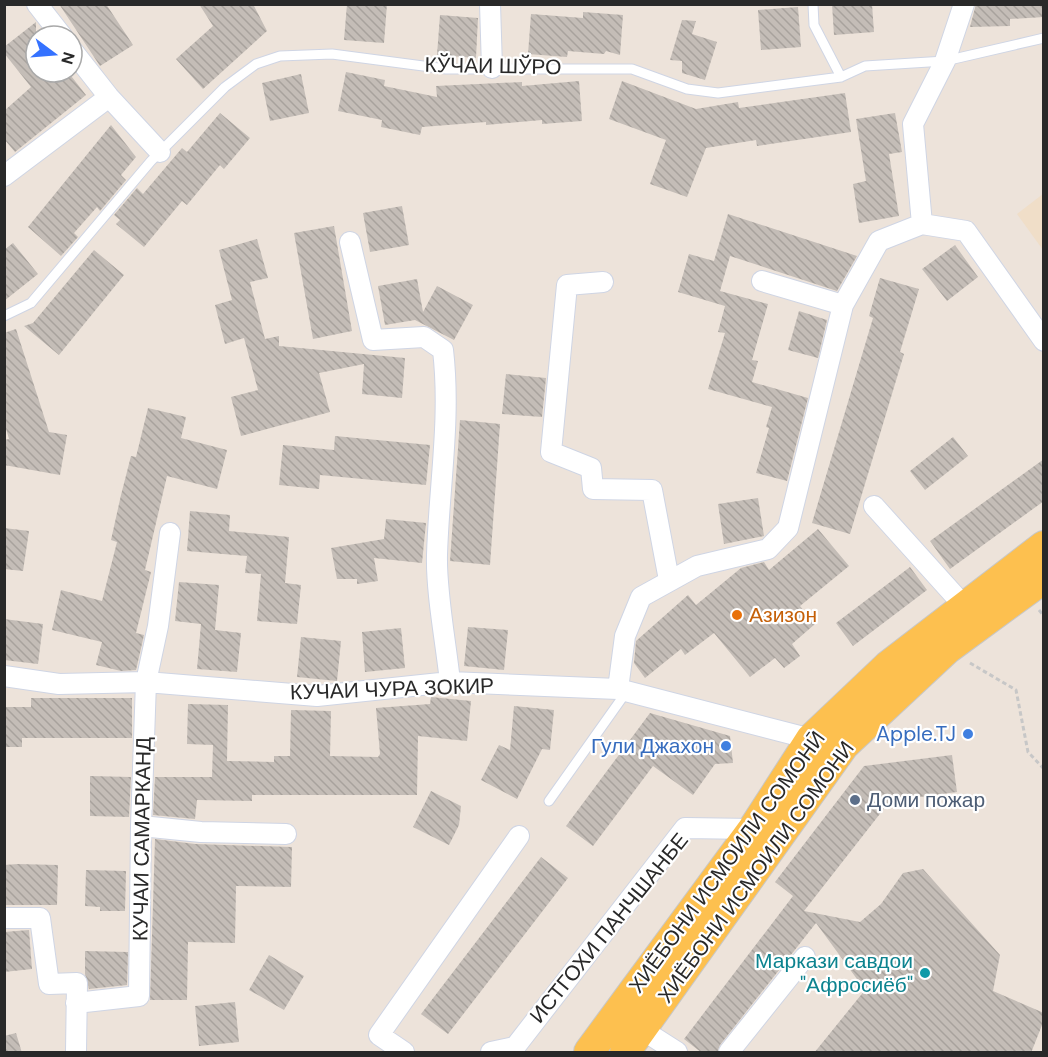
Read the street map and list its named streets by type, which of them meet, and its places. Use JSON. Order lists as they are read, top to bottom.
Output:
{
  "streets": {
    "main road": ["ХИЁБОНИ ИСМОИЛИ СОМОНӢ", "ХИЁБОНИ ИСМОИЛИ СОМОНИ"],
    "street": ["КУЧАИ ЧУРА ЗОКИР", "КУЧАИ САМАРКАНД", "ИСТГОХИ ПАНЧШАНБЕ"],
    "lane": ["КЎЧАИ ШЎРО"]
  },
  "crossings": [
    ["КУЧАИ ЧУРА ЗОКИР", "КУЧАИ САМАРКАНД"],
    ["КУЧАИ ЧУРА ЗОКИР", "ХИЁБОНИ ИСМОИЛИ СОМОНӢ"],
    ["ХИЁБОНИ ИСМОИЛИ СОМОНӢ", "ИСТГОХИ ПАНЧШАНБЕ"]
  ],
  "places": [
    "Азизон",
    "Apple.TJ",
    "Гули Джахон",
    "Доми пожар",
    "Маркази савдои \"Афросиёб\""
  ],
  "north": "right"
}
